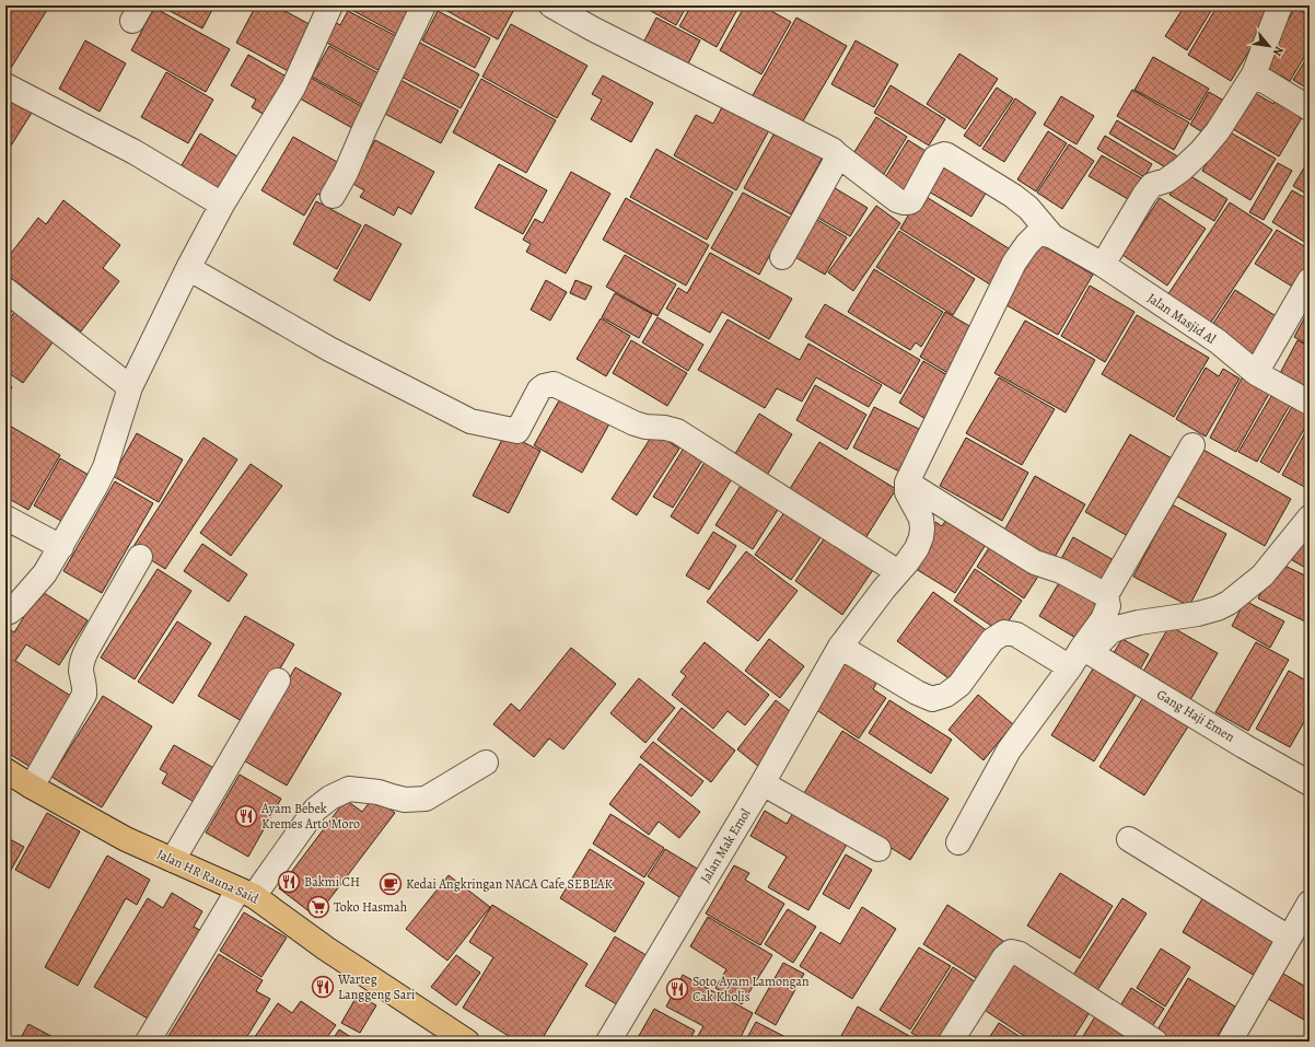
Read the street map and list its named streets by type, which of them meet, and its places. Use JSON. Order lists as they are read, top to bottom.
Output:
{
  "streets": {
    "main road": ["Jalan HR Rauna Said"],
    "street": ["Jalan Masjid Al", "Gang Haji Emen", "Jalan Mak Emol"]
  },
  "places": {
    "restaurant": [
      "Ayam Bebek Kremes Arto Moro",
      "Bakmi CH",
      "Warteg Langgeng Sari",
      "Soto Ayam Lamongan Cak Kholis"
    ],
    "cafe": ["Kedai Angkringan NACA Cafe SEBLAK"],
    "supermarket": ["Toko Hasmah"]
  },
  "north": "bottom right"
}
